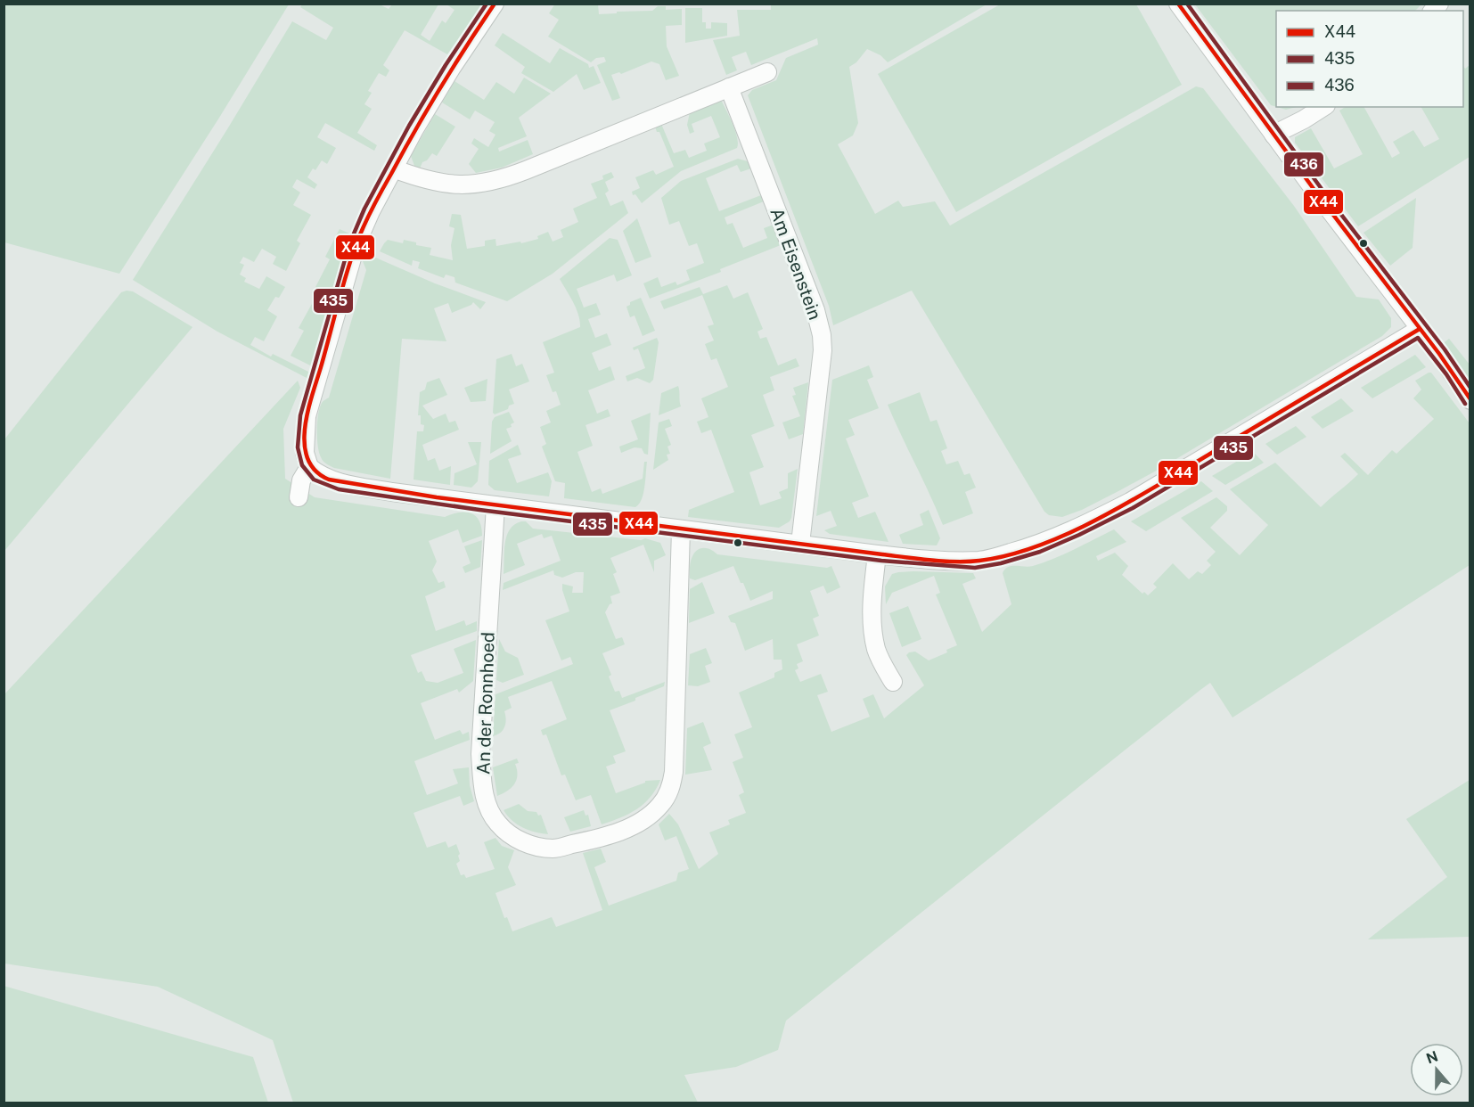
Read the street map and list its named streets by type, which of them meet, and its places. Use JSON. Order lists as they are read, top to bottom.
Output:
{
  "streets": {
    "street": ["Am Eisenstein", "An der Ronnhoed"]
  },
  "lines": ["transit line X44", "transit line 435", "transit line 436"],
  "legend": ["X44", "435", "436"],
  "north": "top"
}
